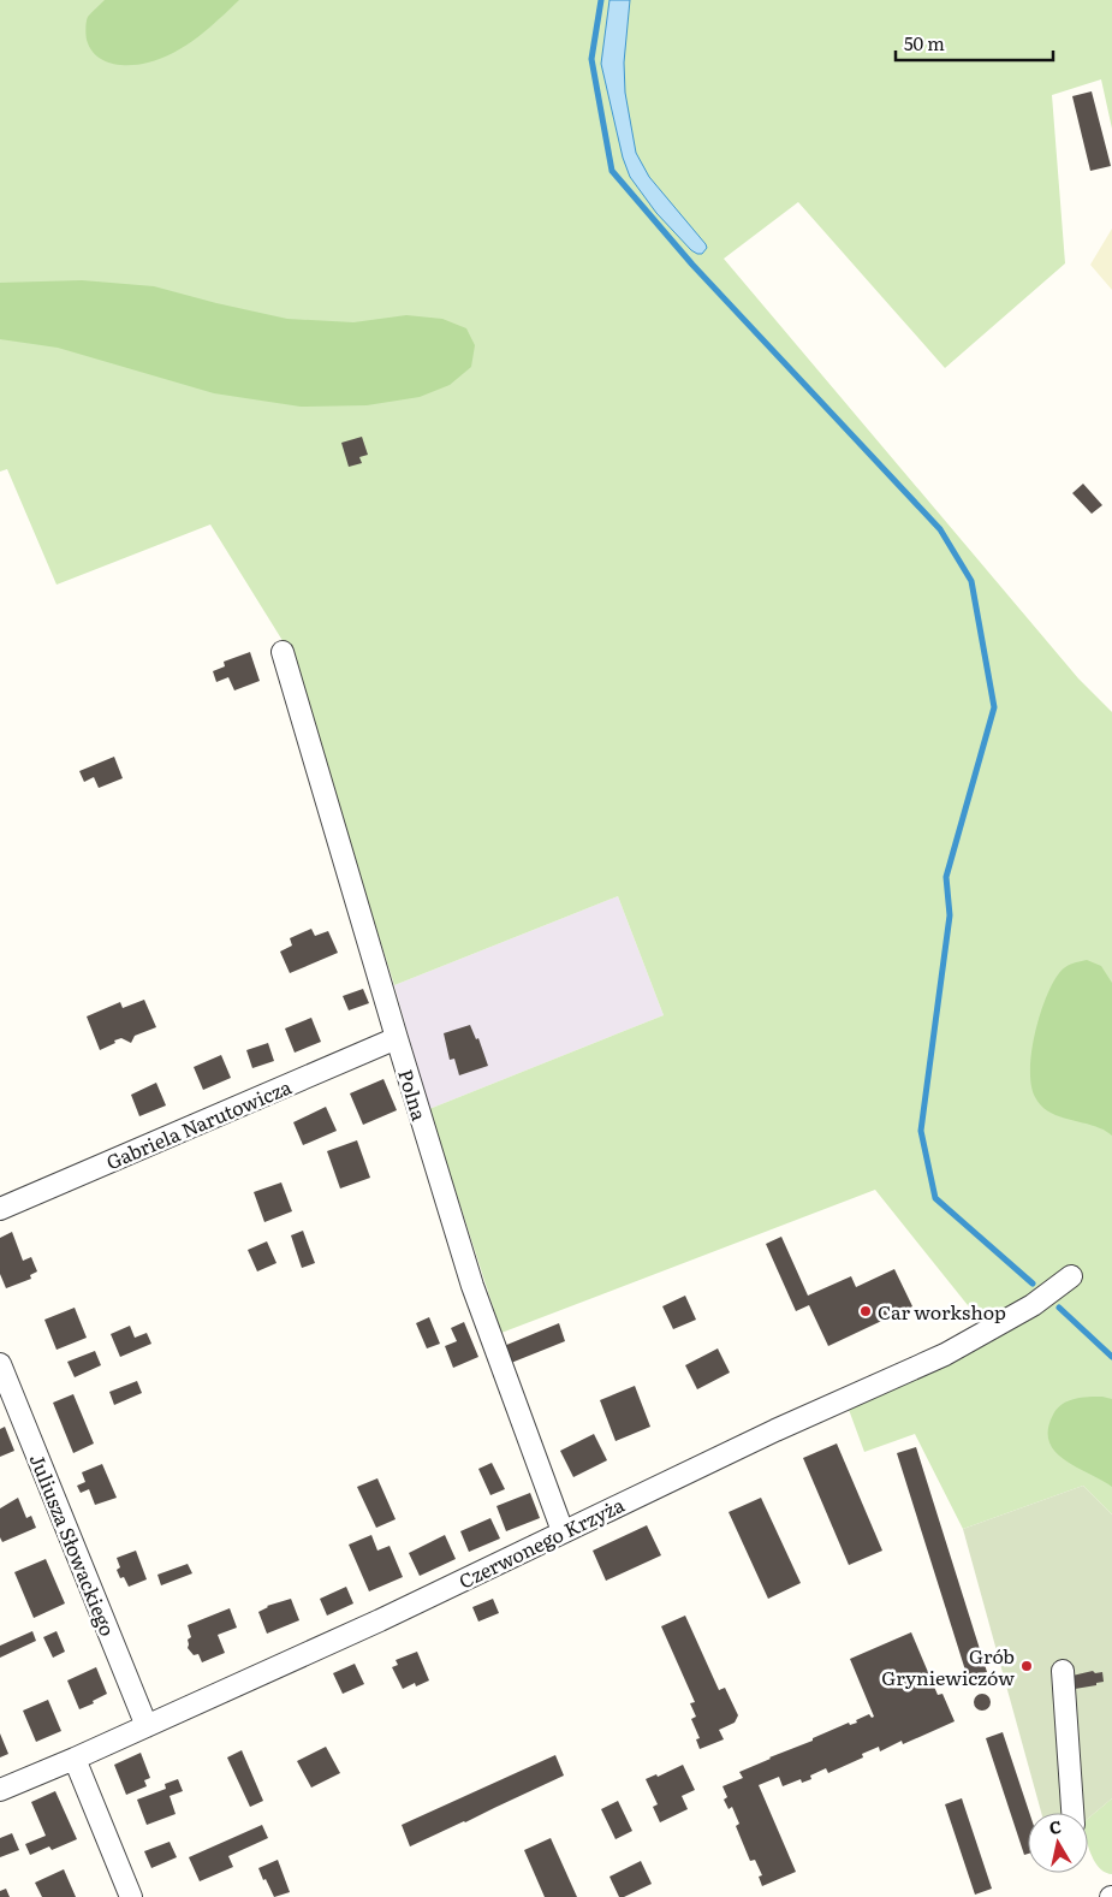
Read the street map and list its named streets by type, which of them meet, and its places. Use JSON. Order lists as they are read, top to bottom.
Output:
{
  "streets": {
    "street": [
      "Polna",
      "Gabriela Narutowicza",
      "Czerwonego Krzyża",
      "Juliusza Słowackiego"
    ]
  },
  "crossings": [
    ["Polna", "Gabriela Narutowicza"],
    ["Polna", "Czerwonego Krzyża"],
    ["Czerwonego Krzyża", "Juliusza Słowackiego"]
  ],
  "places": ["Car workshop", "Grób Gryniewiczów"],
  "scale_bar": "50 m",
  "north": "top"
}
